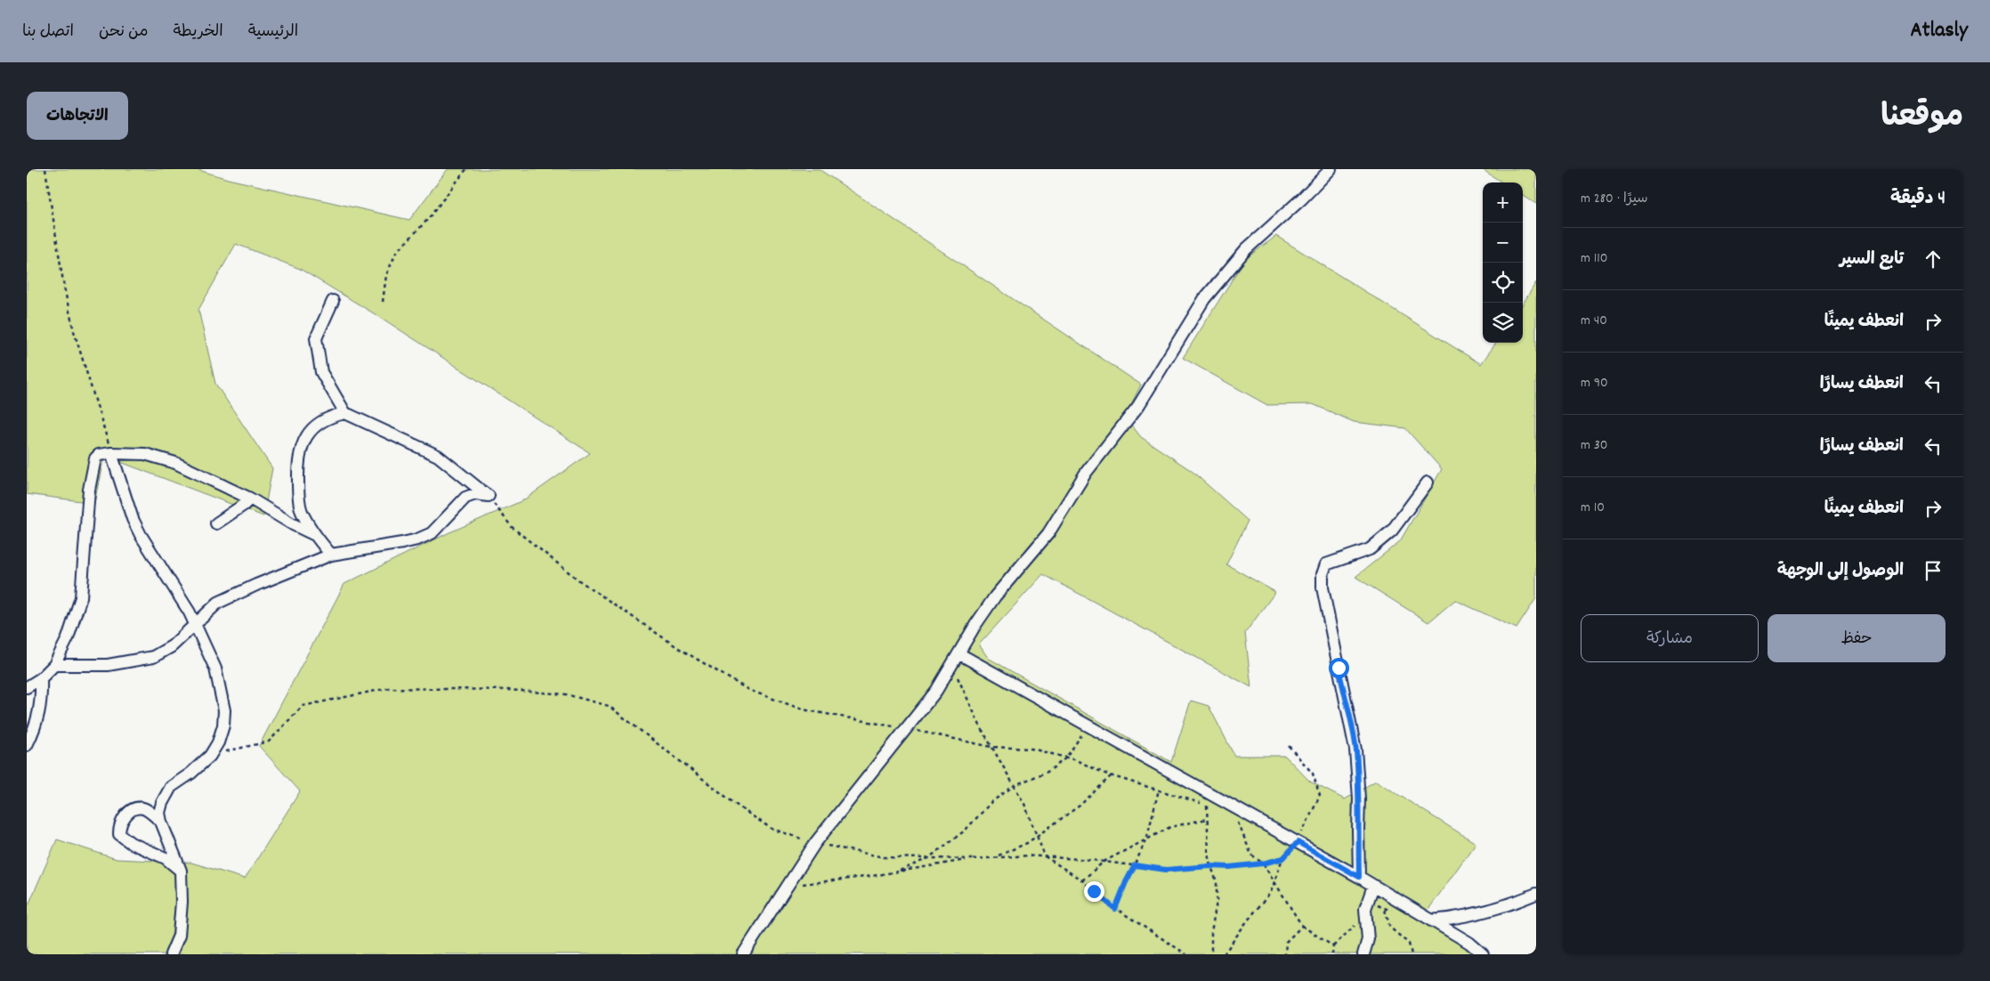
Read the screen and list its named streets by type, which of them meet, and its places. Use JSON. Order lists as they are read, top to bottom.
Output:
{
  "page": {
    "header": "Atlasly",
    "nav": [
      "الرئيسية",
      "الخريطة",
      "من نحن",
      "اتصل بنا"
    ],
    "title": "موقعنا",
    "buttons": [
      "الاتجاهات",
      ["حفظ", "مشاركة"]
    ],
    "heading": ["4 دقيقة", "سيرًا · 280 m"],
    "map_buttons": ["+", "−"],
    "list": [
      ["تابع السير", "110 m"],
      ["انعطف يمينًا", "40 m"],
      ["انعطف يسارًا", "90 m"],
      ["انعطف يسارًا", "30 m"],
      ["انعطف يمينًا", "10 m"],
      "الوصول إلى الوجهة"
    ]
  }
}
